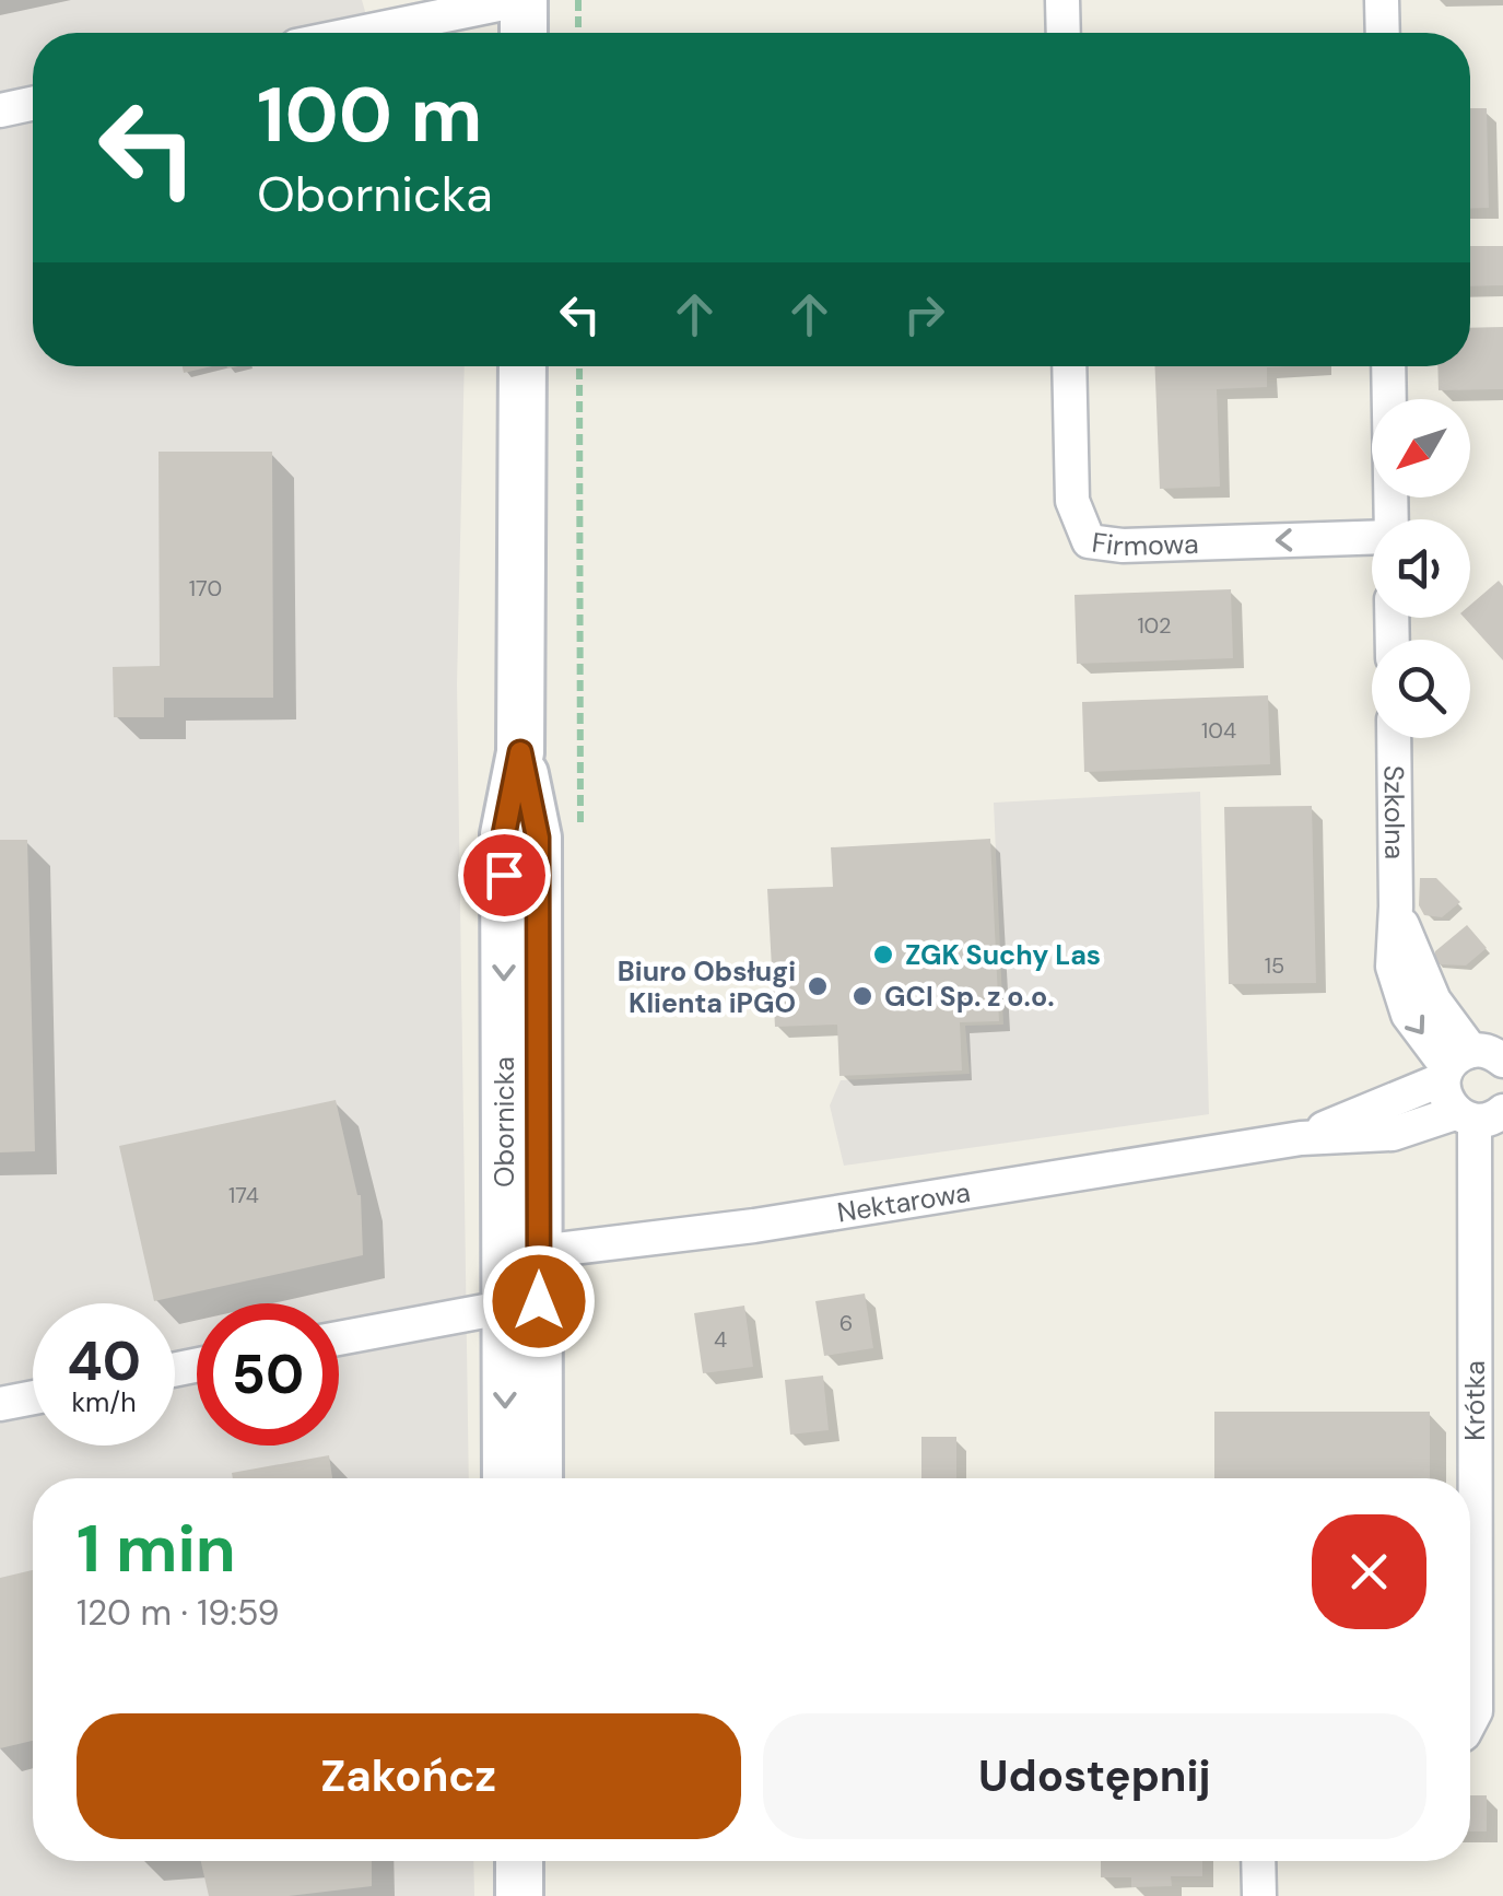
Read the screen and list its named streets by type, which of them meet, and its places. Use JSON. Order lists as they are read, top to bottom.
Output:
{
  "streets": {
    "main road": ["Obornicka"],
    "street": [
      "Firmowa",
      "Szkolna",
      "Nektarowa",
      "Krótka"
    ]
  },
  "crossings": [
    ["Szkolna", "Nektarowa"],
    ["Szkolna", "Krótka"],
    ["Obornicka", "Nektarowa"],
    ["Nektarowa", "Krótka"]
  ],
  "places": ["ZGK Suchy Las", "Biuro Obsługi Klienta iPGO", "GCI Sp. z o.o."],
  "house_numbers": [
    "170",
    "102",
    "104",
    "15",
    "174",
    "6",
    "4"
  ],
  "north": "bottom left",
  "page": {
    "turn": ["100 m", "Obornicka"],
    "speed": "40 km/h",
    "limit": "50",
    "heading": ["1 min", "120 m · 19:59"],
    "buttons": ["Zakończ", "Udostępnij"]
  }
}
